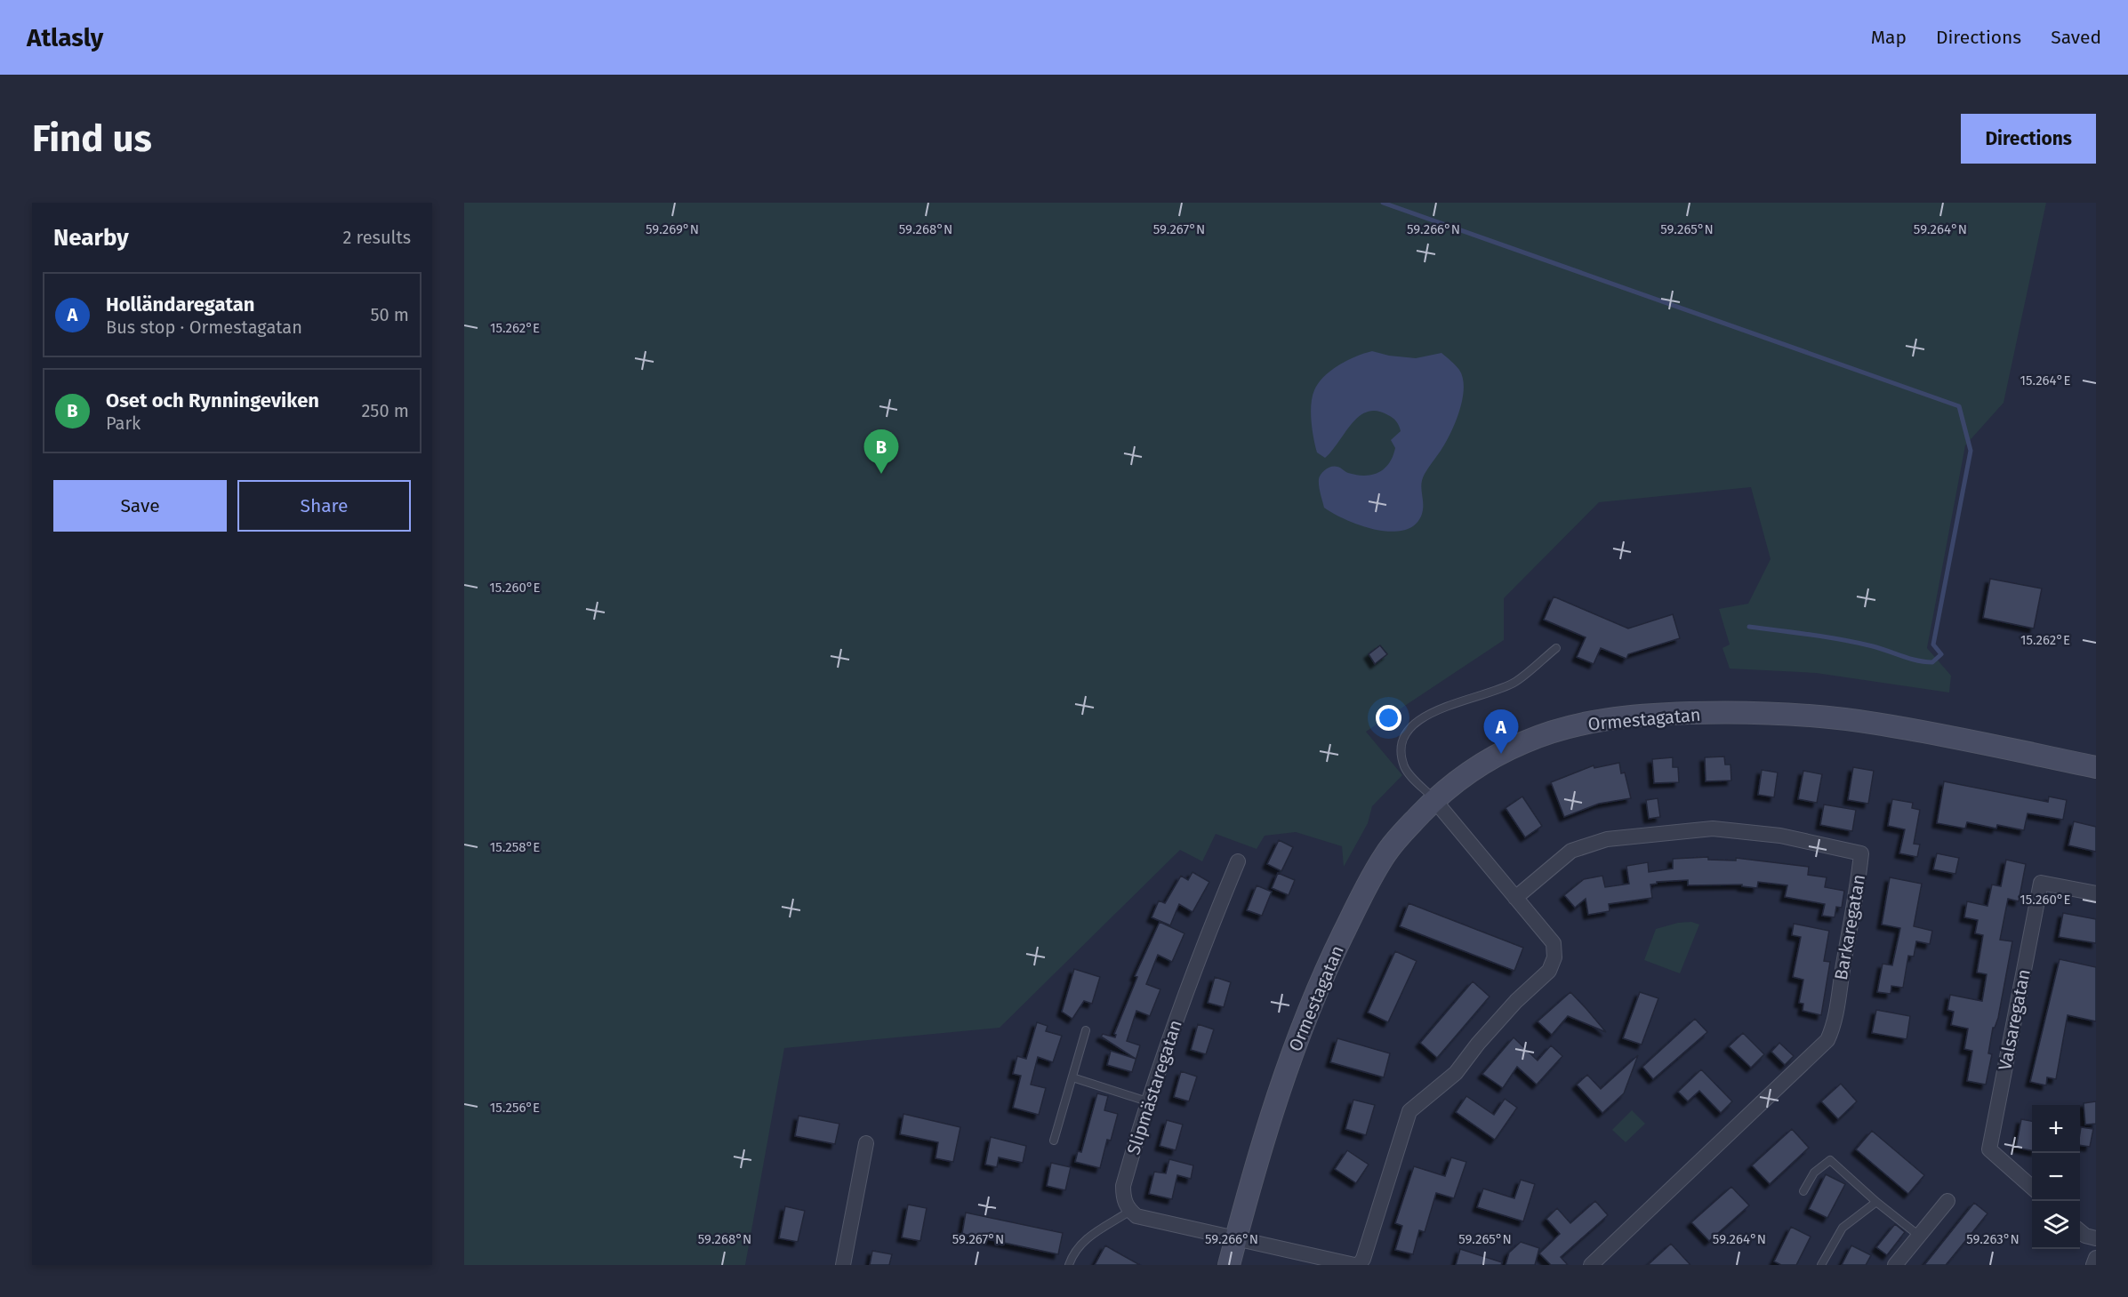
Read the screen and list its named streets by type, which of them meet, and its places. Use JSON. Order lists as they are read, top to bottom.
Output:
{
  "streets": {
    "street": [
      "Ormestagatan",
      "Barkaregatan",
      "Valsaregatan",
      "Slipmästaregatan"
    ]
  },
  "page": {
    "header": "Atlasly",
    "nav": ["Map", "Directions", "Saved"],
    "buttons": [
      "Directions",
      ["Save", "Share"]
    ],
    "title": "Find us",
    "heading": ["Nearby", "2 results"],
    "list": [
      {
        "mark": "A",
        "name": "Holländaregatan",
        "note": "Bus stop · Ormestagatan",
        "value": "50 m"
      },
      {
        "mark": "B",
        "name": "Oset och Rynningeviken",
        "note": "Park",
        "value": "250 m"
      }
    ],
    "pins": ["B", "A"],
    "map_buttons": ["+", "−"]
  },
  "coordinates": [
    "59.269°N",
    "59.268°N",
    "59.267°N",
    "59.266°N",
    "59.265°N",
    "59.264°N",
    "15.262°E",
    "15.264°E",
    "15.260°E",
    "15.258°E",
    "15.256°E",
    "59.263°N"
  ]
}
